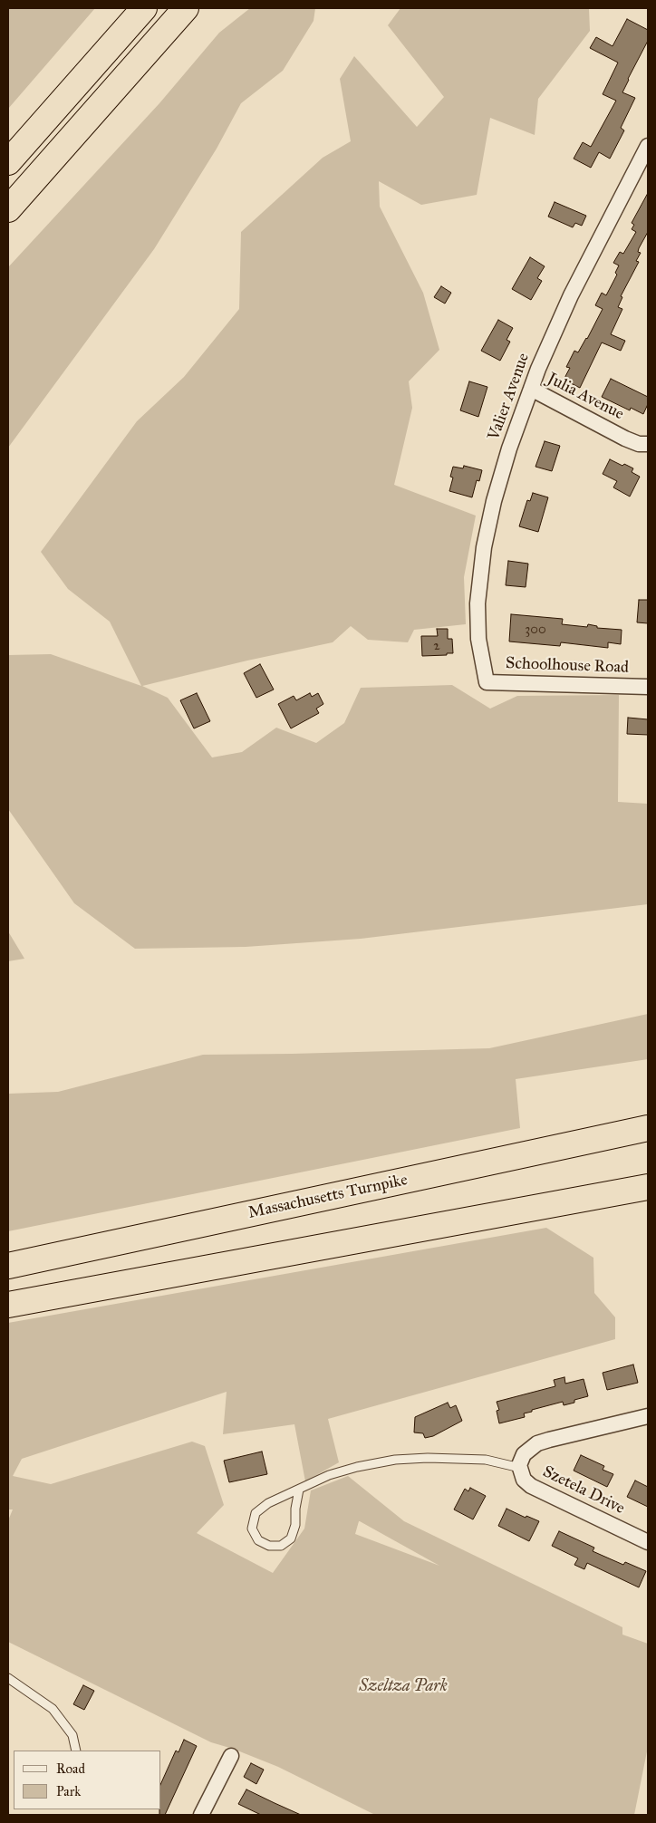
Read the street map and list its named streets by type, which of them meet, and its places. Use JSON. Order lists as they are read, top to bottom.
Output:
{
  "streets": {
    "highway": ["Massachusetts Turnpike"],
    "street": [
      "Valier Avenue",
      "Julia Avenue",
      "Schoolhouse Road",
      "Szetela Drive"
    ]
  },
  "crossings": [
    ["Valier Avenue", "Julia Avenue"],
    ["Valier Avenue", "Schoolhouse Road"]
  ],
  "parks": ["Szeltza Park"],
  "house_numbers": ["300", "2"],
  "legend": ["Road", "Park"]
}
